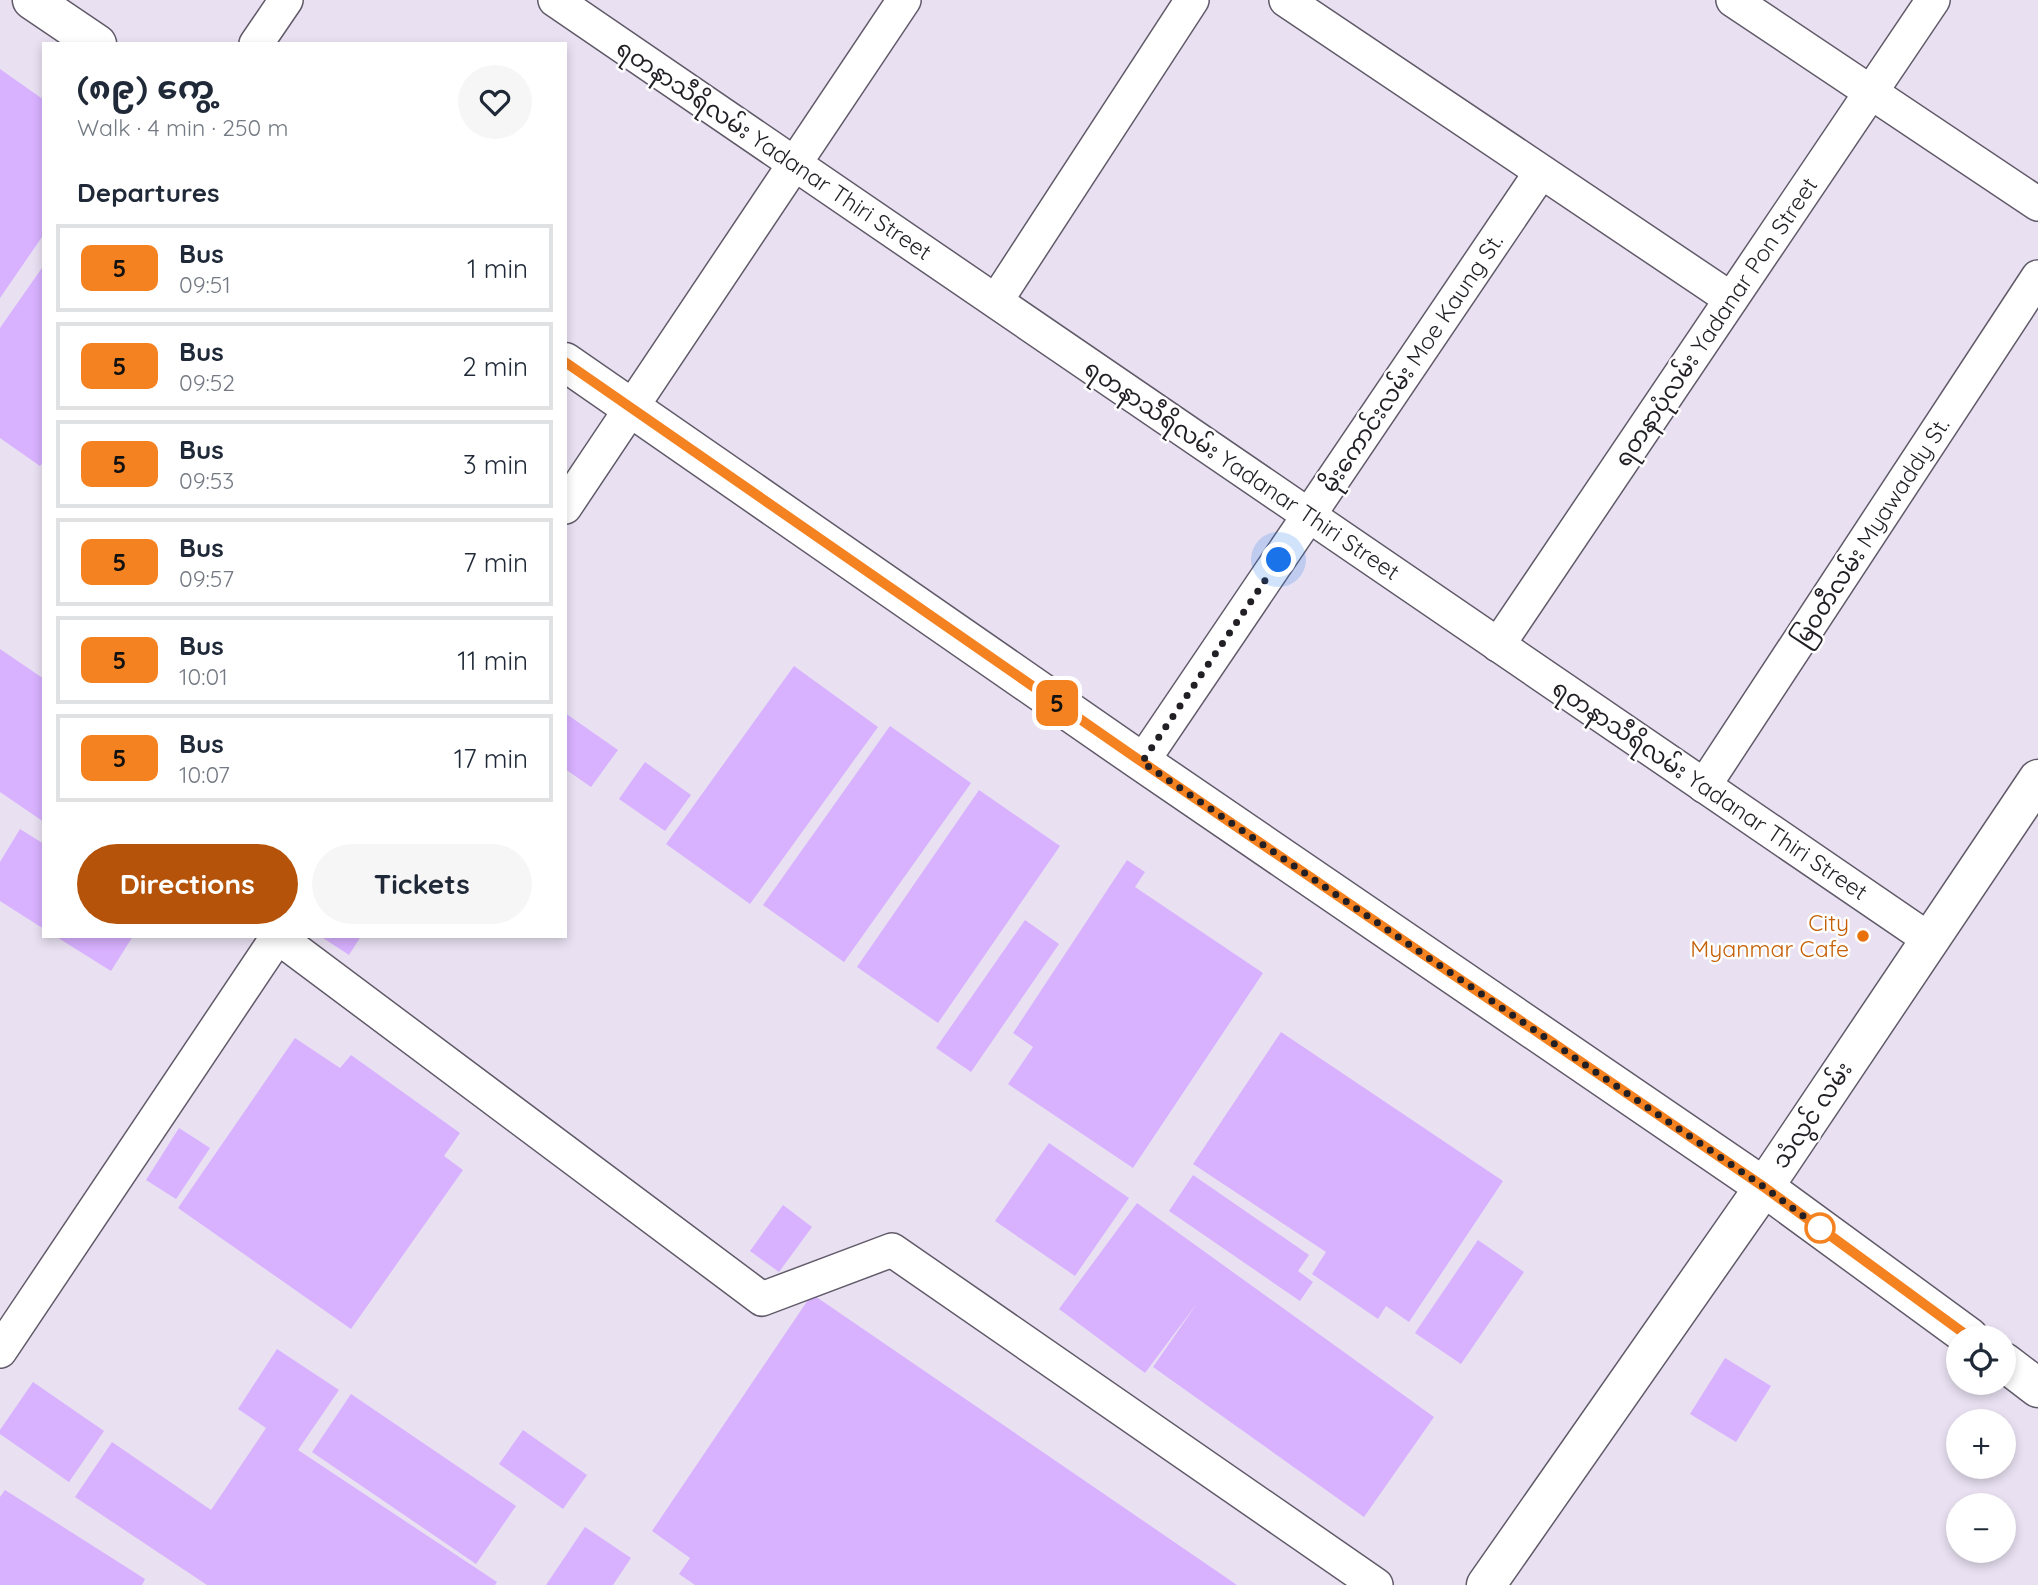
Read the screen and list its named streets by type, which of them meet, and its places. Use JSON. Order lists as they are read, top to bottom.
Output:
{
  "streets": {
    "street": [
      "ရတနာသီရိလမ်း Yadanar Thiri Street",
      "ရတနာပုံလမ်း Yadanar Pon Street",
      "မိုးကောင်းလမ်း Moe Kaung St.",
      "မြဝတီလမ်း Myawaddy St.",
      "သံလွင် လမ်း"
    ]
  },
  "crossings": [
    ["ရတနာသီရိလမ်း Yadanar Thiri Street", "ရတနာပုံလမ်း Yadanar Pon Street"],
    ["ရတနာသီရိလမ်း Yadanar Thiri Street", "မိုးကောင်းလမ်း Moe Kaung St."],
    ["ရတနာသီရိလမ်း Yadanar Thiri Street", "မြဝတီလမ်း Myawaddy St."],
    ["ရတနာသီရိလမ်း Yadanar Thiri Street", "သံလွင် လမ်း"]
  ],
  "places": ["City Myanmar Cafe"],
  "lines": ["bus line 5"],
  "page": {
    "on_map": "5",
    "heading": [
      ["(၈၉) ကွေ့", "Walk · 4 min · 250 m"],
      "Departures"
    ],
    "list": [
      {
        "mark": "5",
        "name": "Bus",
        "note": "09:51",
        "value": "1 min"
      },
      {
        "mark": "5",
        "name": "Bus",
        "note": "09:52",
        "value": "2 min"
      },
      {
        "mark": "5",
        "name": "Bus",
        "note": "09:53",
        "value": "3 min"
      },
      {
        "mark": "5",
        "name": "Bus",
        "note": "09:57",
        "value": "7 min"
      },
      {
        "mark": "5",
        "name": "Bus",
        "note": "10:01",
        "value": "11 min"
      },
      {
        "mark": "5",
        "name": "Bus",
        "note": "10:07",
        "value": "17 min"
      }
    ],
    "buttons": ["Directions", "Tickets"],
    "map_buttons": ["+", "−"]
  }
}
